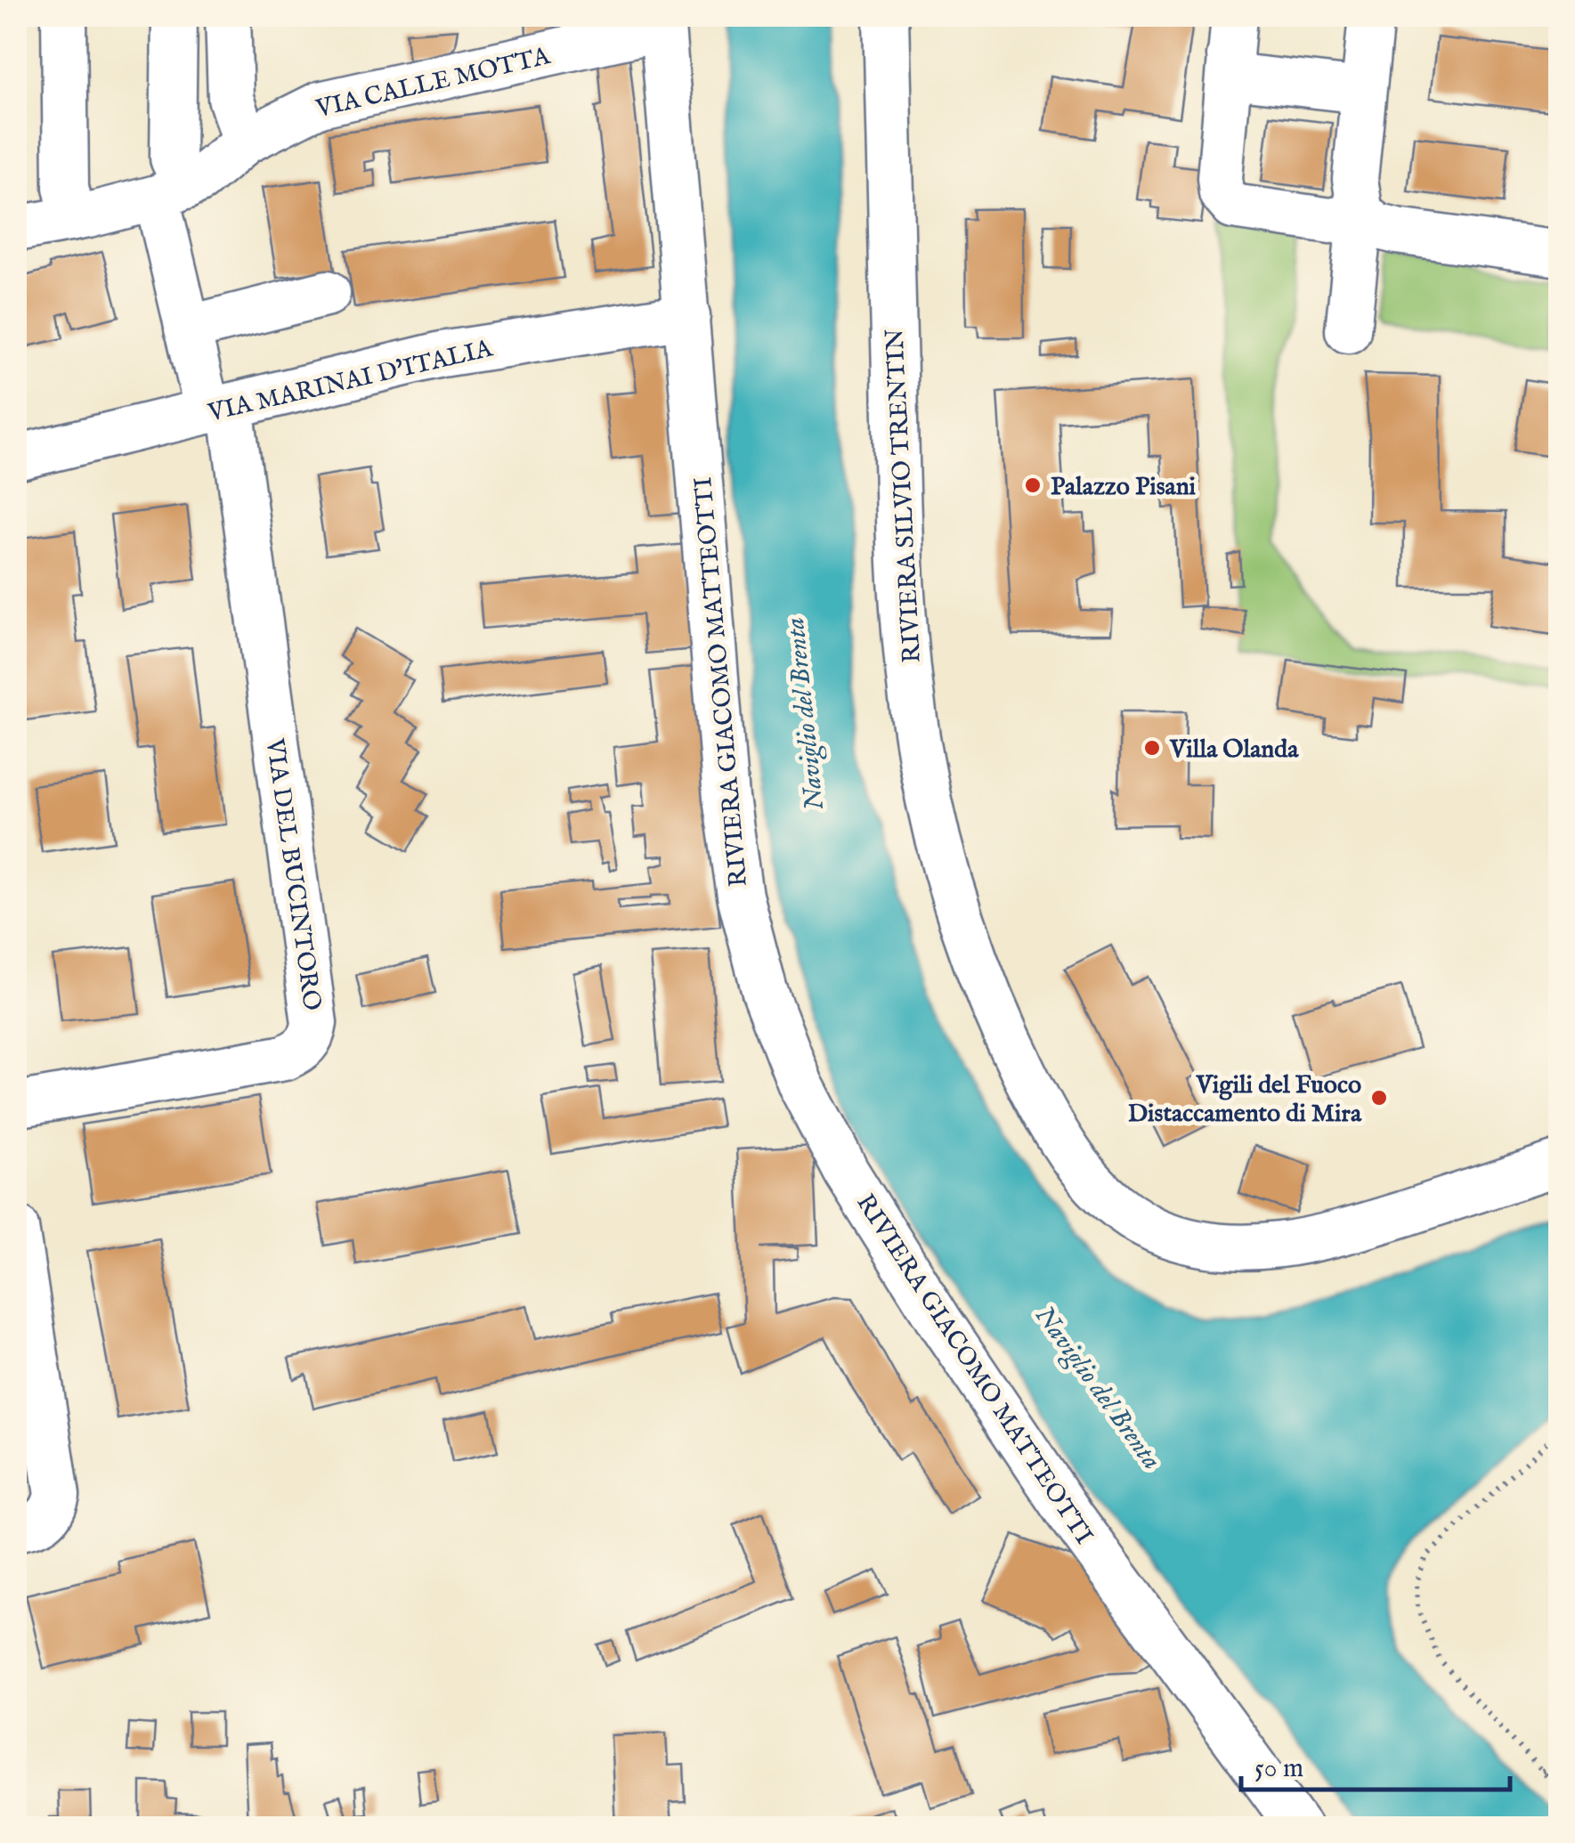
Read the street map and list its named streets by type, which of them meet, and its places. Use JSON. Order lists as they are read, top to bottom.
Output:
{
  "streets": {
    "street": [
      "VIA CALLE MOTTA",
      "VIA MARINAI D'ITALIA",
      "RIVIERA SILVIO TRENTIN",
      "RIVIERA GIACOMO MATTEOTTI",
      "VIA DEL BUCINTORO"
    ]
  },
  "crossings": [
    ["VIA CALLE MOTTA", "RIVIERA GIACOMO MATTEOTTI"],
    ["VIA MARINAI D'ITALIA", "RIVIERA GIACOMO MATTEOTTI"],
    ["VIA MARINAI D'ITALIA", "VIA DEL BUCINTORO"]
  ],
  "water": ["Naviglio del Brenta"],
  "places": ["Palazzo Pisani", "Villa Olanda", "Vigili del Fuoco Distaccamento di Mira"],
  "scale_bar": "50 m"
}
